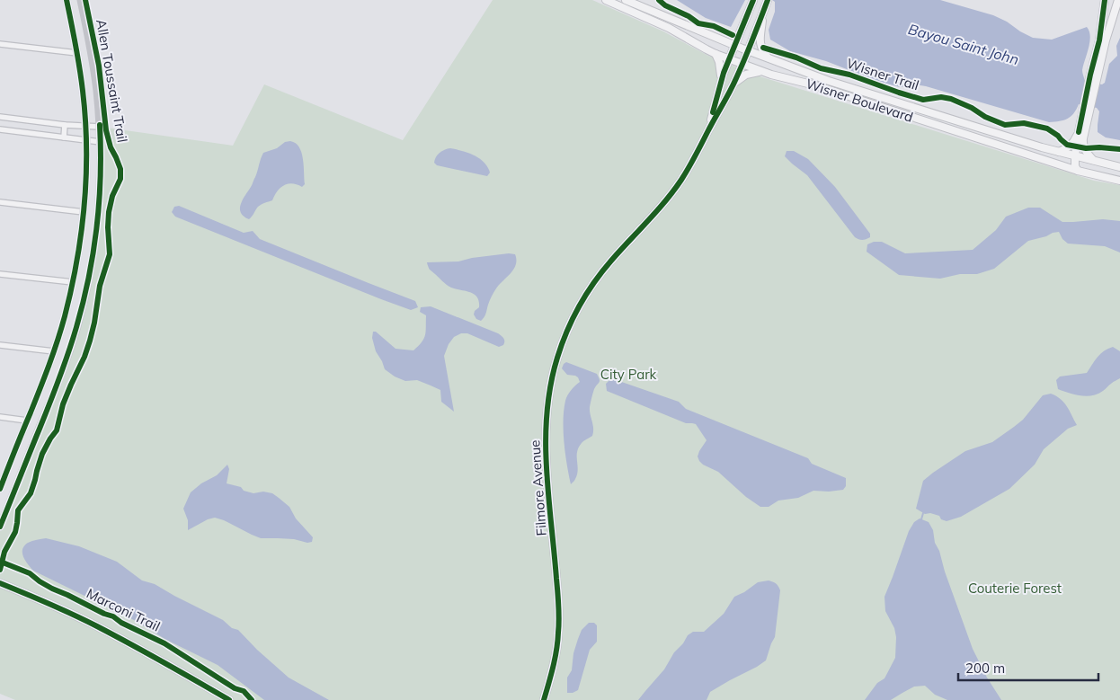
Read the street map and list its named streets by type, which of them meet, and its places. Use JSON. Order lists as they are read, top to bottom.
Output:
{
  "streets": {
    "street": ["Wisner Boulevard", "Filmore Avenue"],
    "cycle path": ["Wisner Trail", "Allen Toussaint Trail", "Marconi Trail"]
  },
  "crossings": [
    ["Wisner Boulevard", "Filmore Avenue"]
  ],
  "water": ["Bayou Saint John"],
  "parks": ["City Park", "Couterie Forest"],
  "scale_bar": "200 m"
}
